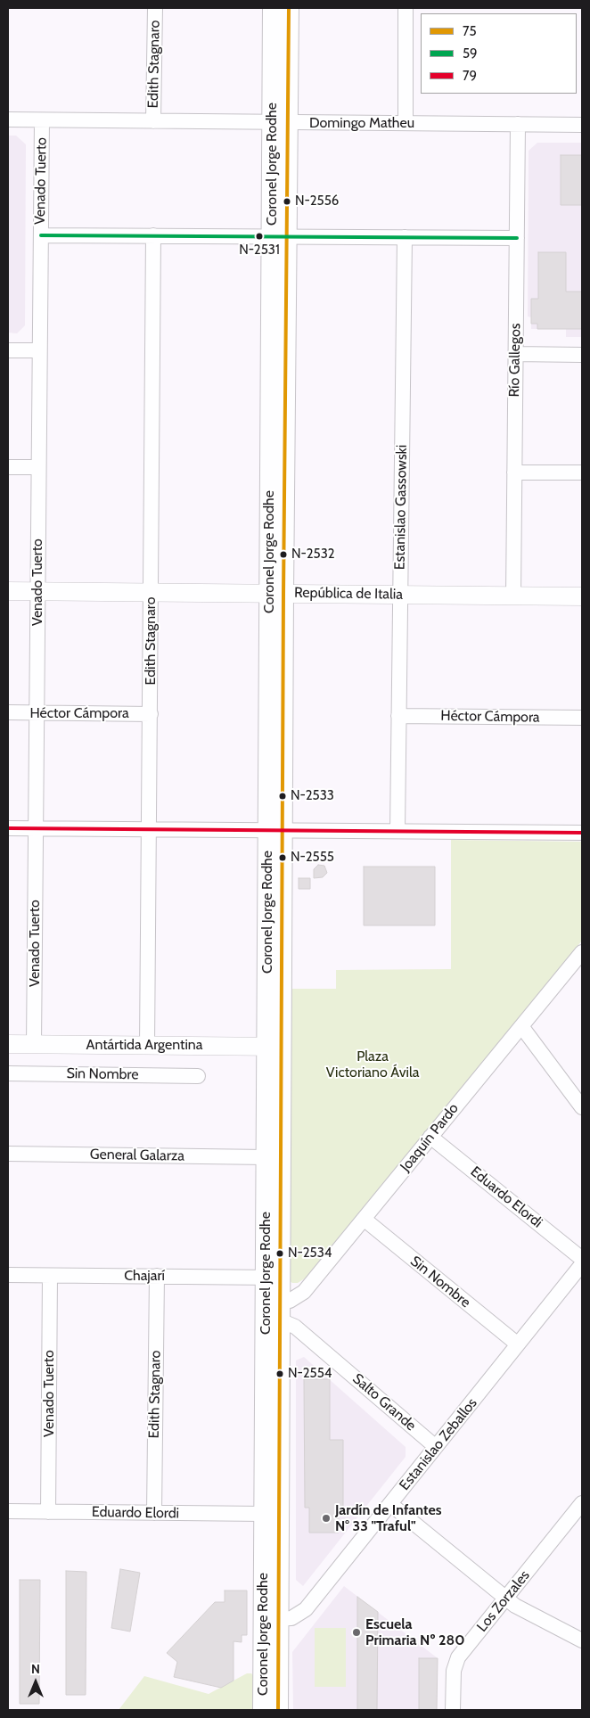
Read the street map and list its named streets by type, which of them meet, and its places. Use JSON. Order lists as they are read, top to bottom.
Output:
{
  "streets": {
    "main road": ["Coronel Jorge Rodhe"],
    "street": [
      "Edith Stagnaro",
      "Domingo Matheu",
      "Venado Tuerto",
      "Río Gallegos",
      "Estanislao Gassowski",
      "República de Italia",
      "Héctor Cámpora",
      "Antártida Argentina",
      "Sin Nombre",
      "Joaquín Pardo",
      "General Galarza",
      "Eduardo Elordi",
      "Chajarí",
      "Salto Grande",
      "Estanislao Zeballos",
      "Los Zorzales"
    ]
  },
  "crossings": [
    ["Edith Stagnaro", "Domingo Matheu"],
    ["Edith Stagnaro", "República de Italia"],
    ["Edith Stagnaro", "Héctor Cámpora"],
    ["Edith Stagnaro", "Antártida Argentina"],
    ["Edith Stagnaro", "Eduardo Elordi"],
    ["Edith Stagnaro", "Chajarí"],
    ["Domingo Matheu", "Coronel Jorge Rodhe"],
    ["Domingo Matheu", "Venado Tuerto"],
    ["Domingo Matheu", "Río Gallegos"],
    ["Coronel Jorge Rodhe", "República de Italia"],
    ["Coronel Jorge Rodhe", "Antártida Argentina"],
    ["Coronel Jorge Rodhe", "Joaquín Pardo"],
    ["Coronel Jorge Rodhe", "General Galarza"],
    ["Coronel Jorge Rodhe", "Eduardo Elordi"],
    ["Coronel Jorge Rodhe", "Chajarí"],
    ["Coronel Jorge Rodhe", "Salto Grande"],
    ["Coronel Jorge Rodhe", "Estanislao Zeballos"],
    ["Venado Tuerto", "República de Italia"],
    ["Venado Tuerto", "Héctor Cámpora"],
    ["Venado Tuerto", "Antártida Argentina"],
    ["Venado Tuerto", "Eduardo Elordi"],
    ["Venado Tuerto", "Chajarí"],
    ["Río Gallegos", "República de Italia"],
    ["Estanislao Gassowski", "República de Italia"],
    ["Estanislao Gassowski", "Héctor Cámpora"],
    ["Sin Nombre", "Joaquín Pardo"],
    ["Sin Nombre", "Estanislao Zeballos"],
    ["Joaquín Pardo", "Eduardo Elordi"],
    ["Salto Grande", "Estanislao Zeballos"]
  ],
  "parks": ["Plaza Victoriano Ávila"],
  "places": [
    "N-2556",
    "N-2531",
    "N-2532",
    "N-2533",
    "N-2555",
    "N-2534",
    "N-2554",
    "Jardín de Infantes N° 33 \"Traful\"",
    "Escuela Primaria Nº 280"
  ],
  "lines": ["transit line 75", "transit line 59", "transit line 79"],
  "legend": ["75", "59", "79"],
  "north": "top"
}
